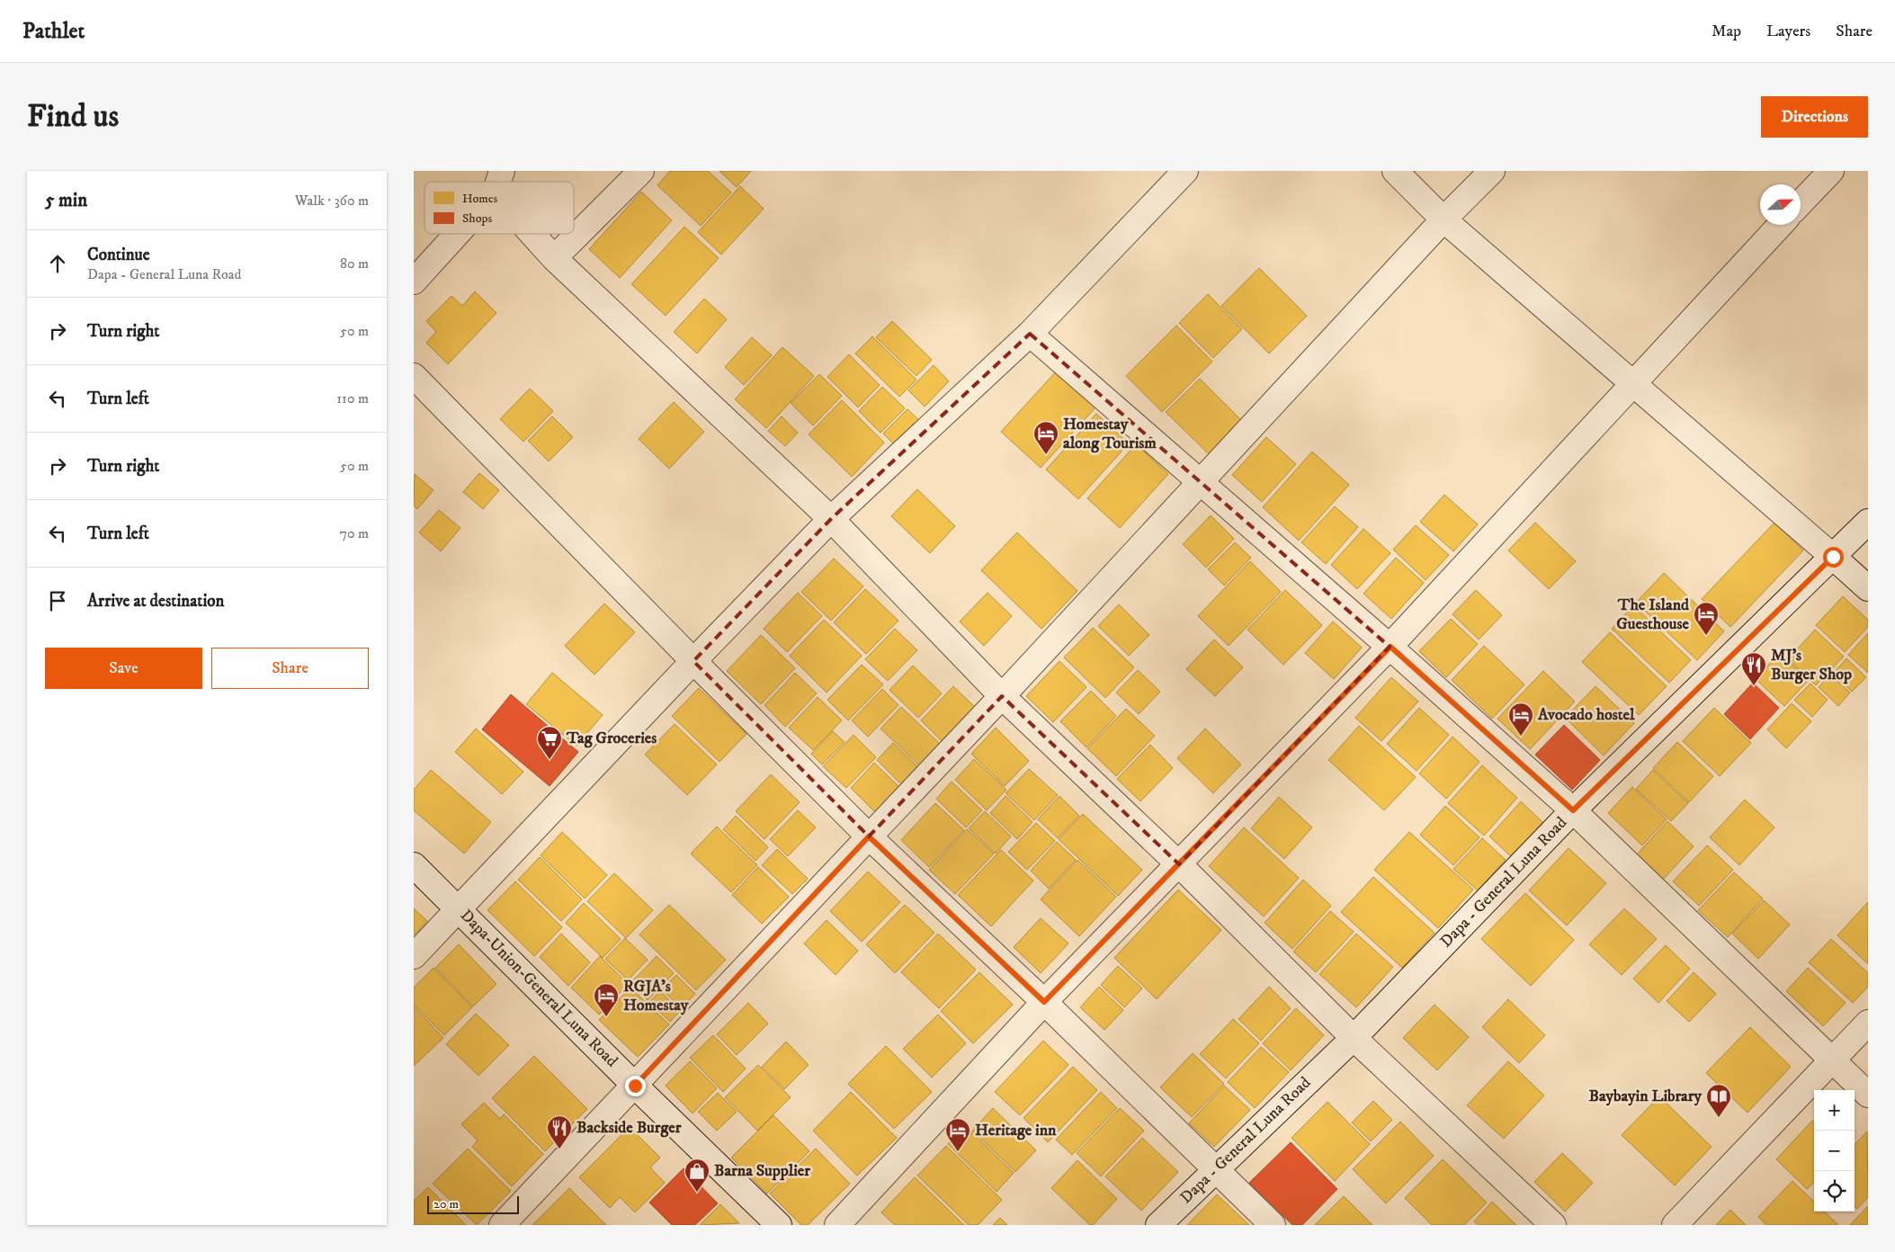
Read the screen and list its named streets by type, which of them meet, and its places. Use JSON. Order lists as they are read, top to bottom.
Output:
{
  "streets": {
    "street": ["Dapa - General Luna Road", "Dapa-Union-General Luna Road"]
  },
  "places": {
    "hotel": [
      "Homestay along Tourism",
      "The Island Guesthouse",
      "Avocado hostel",
      "RGJA's Homestay",
      "Heritage inn"
    ],
    "restaurant": ["MJ's Burger Shop", "Backside Burger"],
    "supermarket": ["Tag Groceries"],
    "library": ["Baybayin Library"],
    "shop": ["Barna Supplier"]
  },
  "legend": ["Homes", "Shops"],
  "scale_bar": "20 m",
  "north": "right",
  "page": {
    "header": "Pathlet",
    "nav": ["Map", "Layers", "Share"],
    "buttons": [
      "Directions",
      ["Save", "Share"]
    ],
    "title": "Find us",
    "heading": ["5 min", "Walk · 360 m"],
    "list": [
      ["Continue", "Dapa - General Luna Road", "80 m"],
      ["Turn right", "50 m"],
      ["Turn left", "110 m"],
      ["Turn right", "50 m"],
      ["Turn left", "70 m"],
      "Arrive at destination"
    ],
    "map_buttons": ["+", "−"],
    "scale": "20 m"
  }
}
